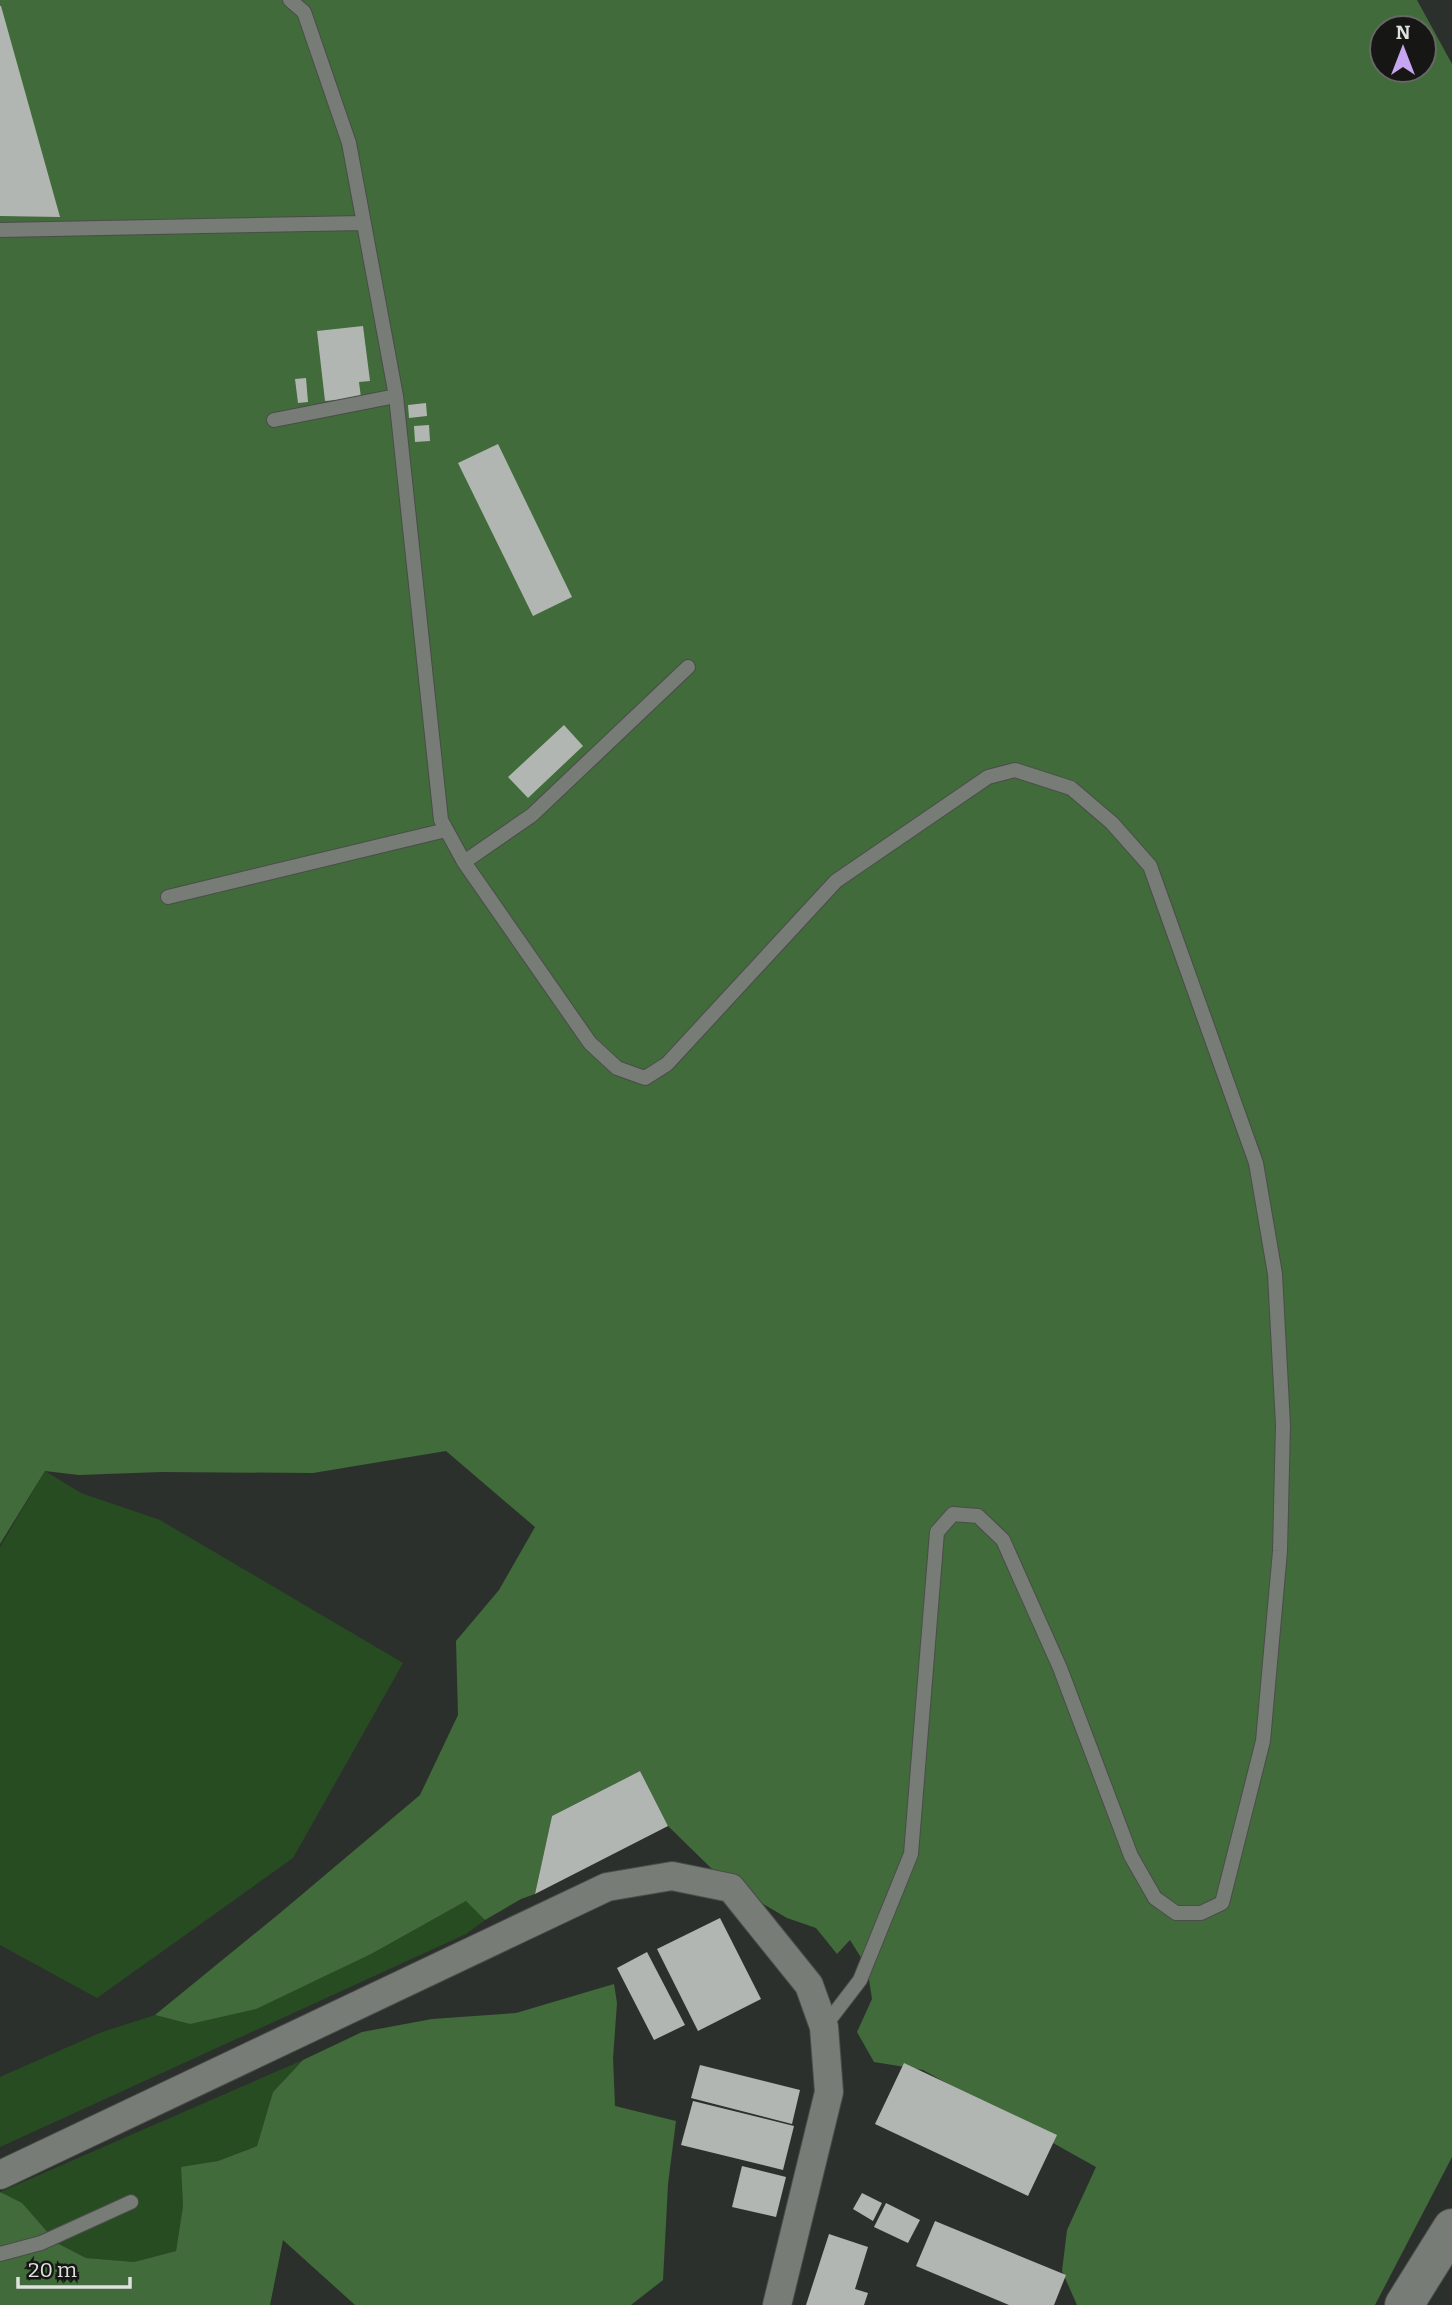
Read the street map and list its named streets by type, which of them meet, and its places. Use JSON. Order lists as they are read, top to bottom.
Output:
{
  "scale_bar": "20 m",
  "north": "top"
}
